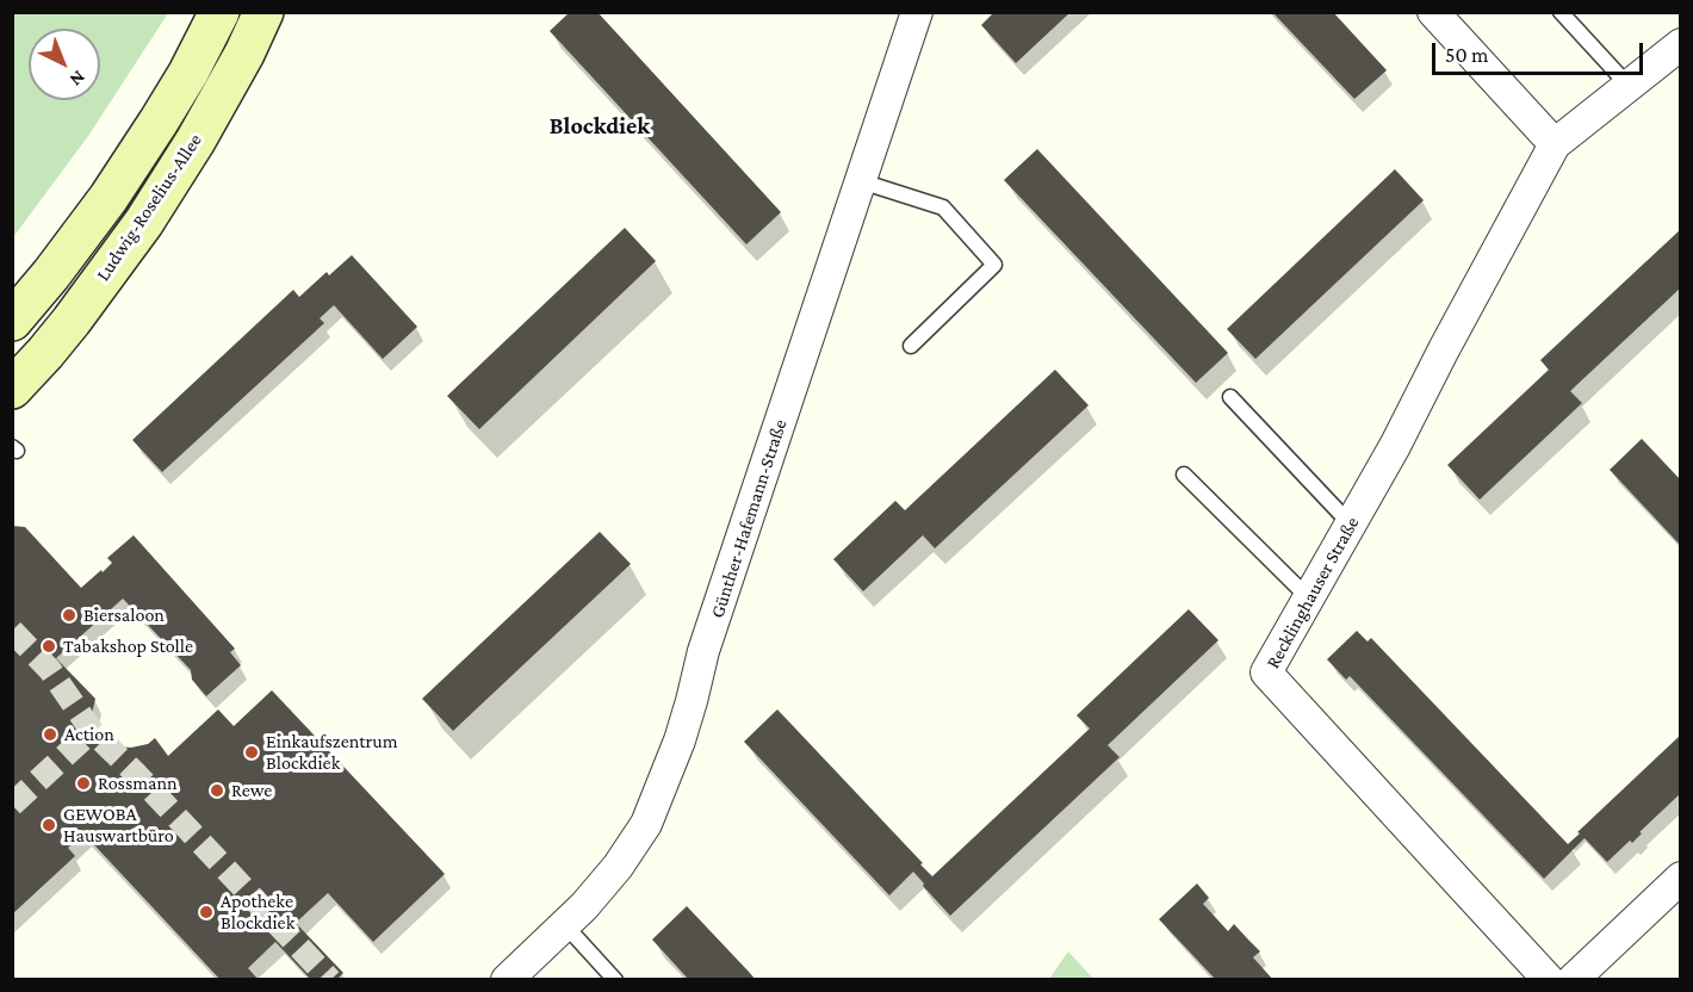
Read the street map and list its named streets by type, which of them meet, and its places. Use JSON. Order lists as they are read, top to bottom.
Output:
{
  "streets": {
    "main road": ["Ludwig-Roselius-Allee"],
    "street": ["Günther-Hafemann-Straße", "Recklinghauser Straße"]
  },
  "districts": ["Blockdiek"],
  "places": [
    "Biersaloon",
    "Tabakshop Stolle",
    "Action",
    "Einkaufszentrum Blockdiek",
    "Rossmann",
    "Rewe",
    "GEWOBA Hauswartbüro",
    "Apotheke Blockdiek"
  ],
  "scale_bar": "50 m",
  "north": "bottom right"
}
